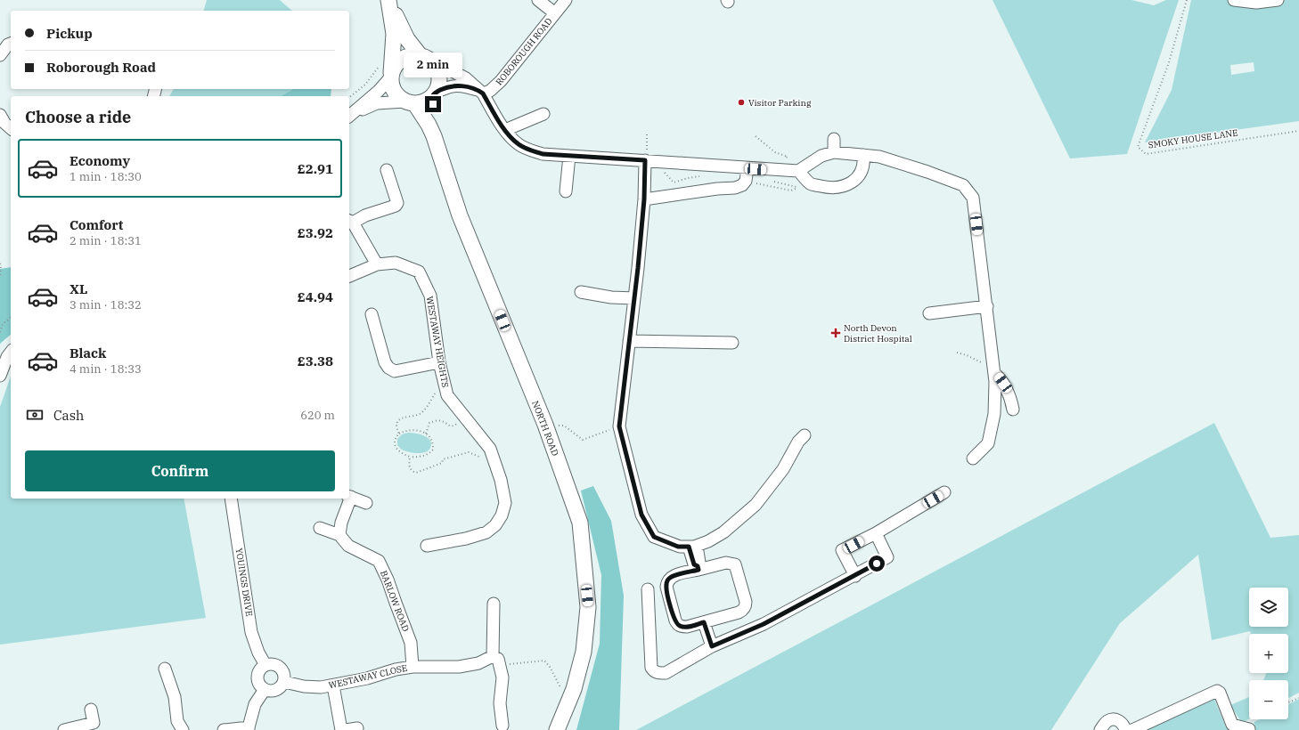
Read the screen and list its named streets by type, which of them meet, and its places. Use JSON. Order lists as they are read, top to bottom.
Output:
{
  "streets": {
    "main road": ["NORTH ROAD"],
    "street": [
      "ROBOROUGH ROAD",
      "WESTAWAY HEIGHTS",
      "YOUINGS DRIVE",
      "BARLOW ROAD",
      "WESTAWAY CLOSE"
    ],
    "path": ["SMOKY HOUSE LANE"]
  },
  "crossings": [
    ["YOUINGS DRIVE", "WESTAWAY CLOSE"],
    ["BARLOW ROAD", "WESTAWAY CLOSE"]
  ],
  "places": {
    "other": ["Visitor Parking"],
    "health": ["North Devon District Hospital"]
  },
  "page": {
    "banner": ["Pickup", "Roborough Road"],
    "bubble": "2 min",
    "heading": "Choose a ride",
    "list": [
      {
        "name": "Economy",
        "note": "1 min · 18:30",
        "value": "£2.91"
      },
      {
        "name": "Comfort",
        "note": "2 min · 18:31",
        "value": "£3.92"
      },
      {
        "name": "XL",
        "note": "3 min · 18:32",
        "value": "£4.94"
      },
      {
        "name": "Black",
        "note": "4 min · 18:33",
        "value": "£3.38"
      }
    ],
    "pay": ["Cash", "620 m"],
    "buttons": "Confirm",
    "map_buttons": ["+", "−"]
  }
}
